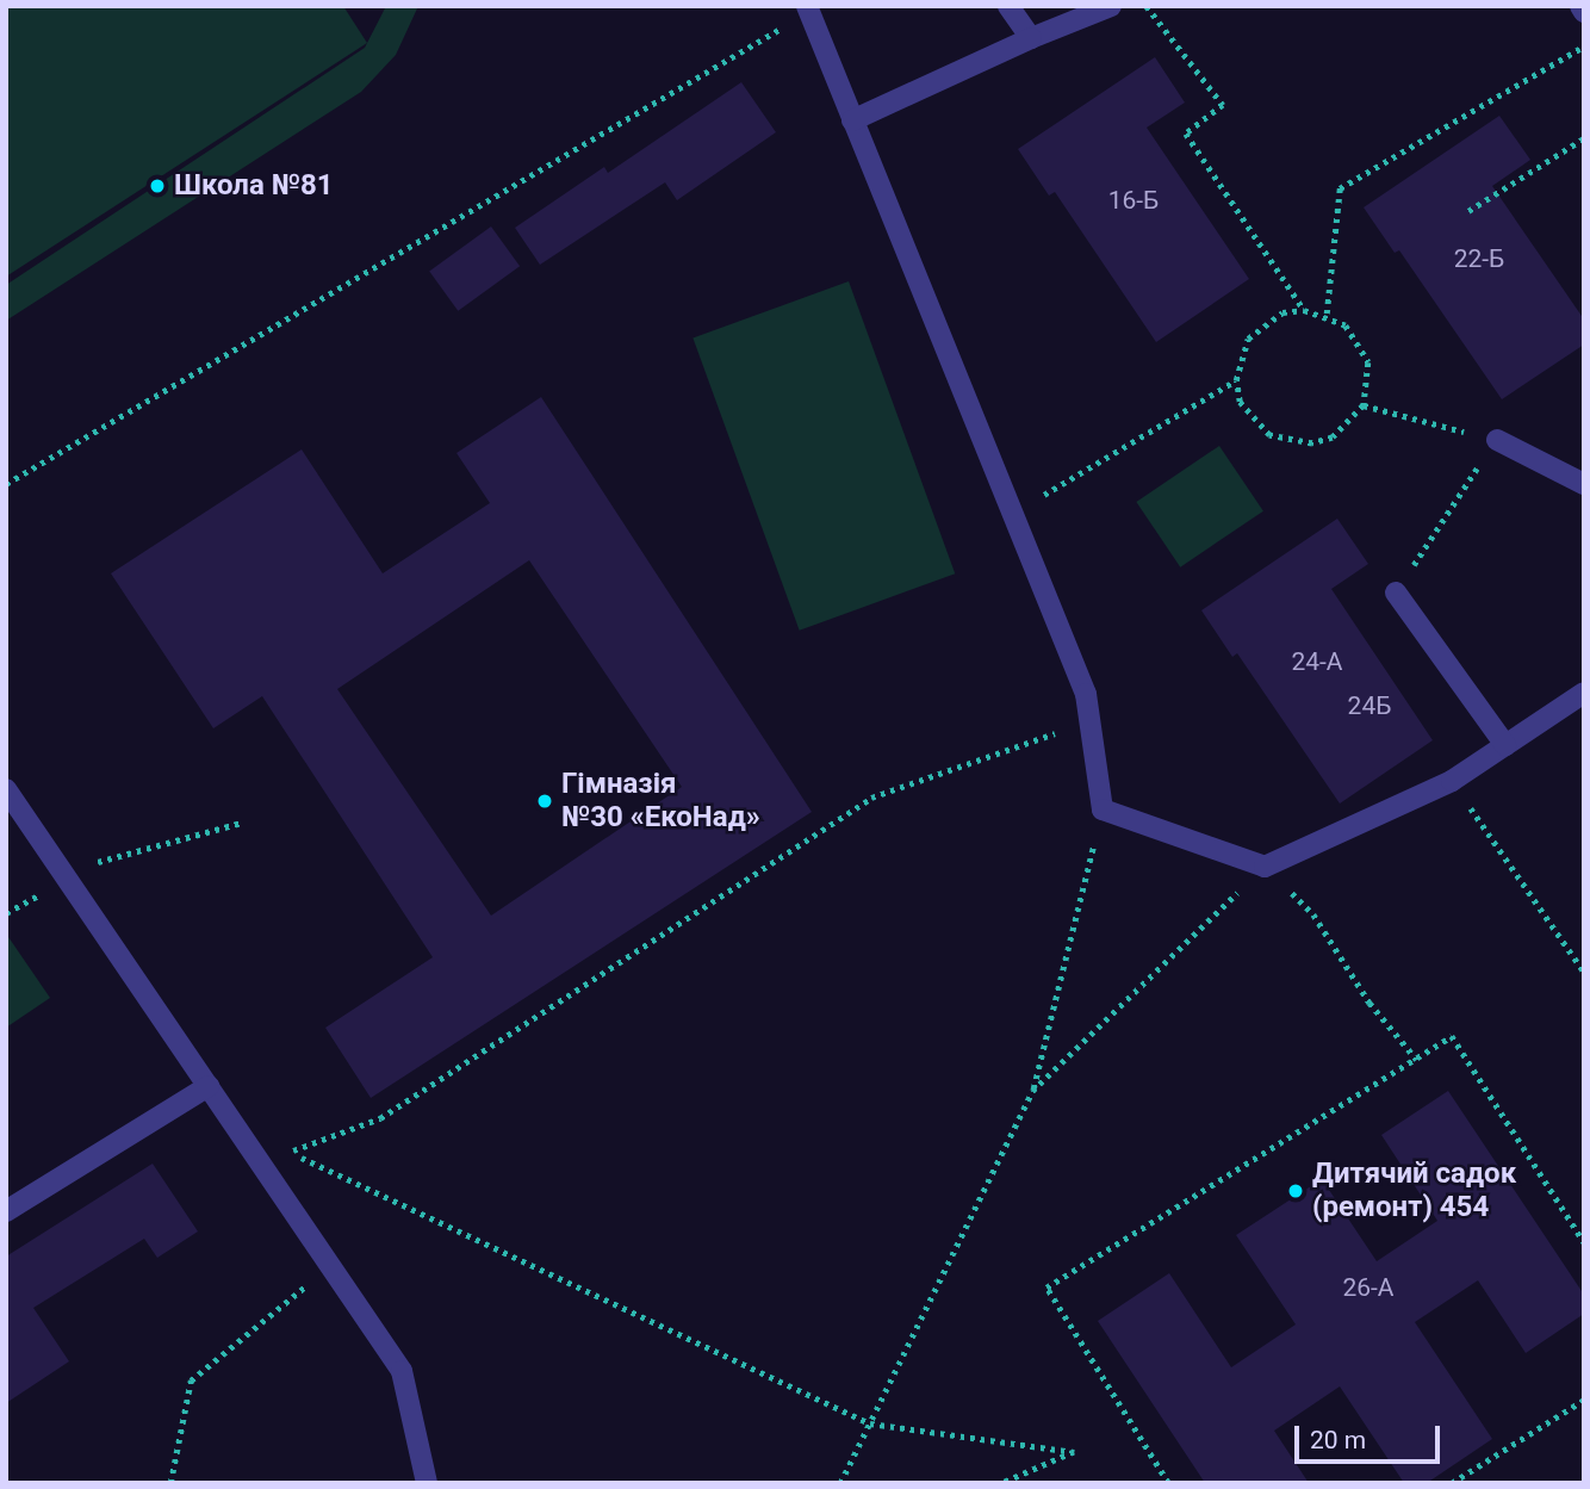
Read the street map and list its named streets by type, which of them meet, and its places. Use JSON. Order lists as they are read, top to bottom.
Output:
{
  "places": ["Школа №81", "Гімназія №30 «ЕкоНад»", "Дитячий садок (ремонт) 454"],
  "house_numbers": [
    "16-Б",
    "22-Б",
    "24-А",
    "24Б",
    "26-А"
  ],
  "scale_bar": "20 m"
}
